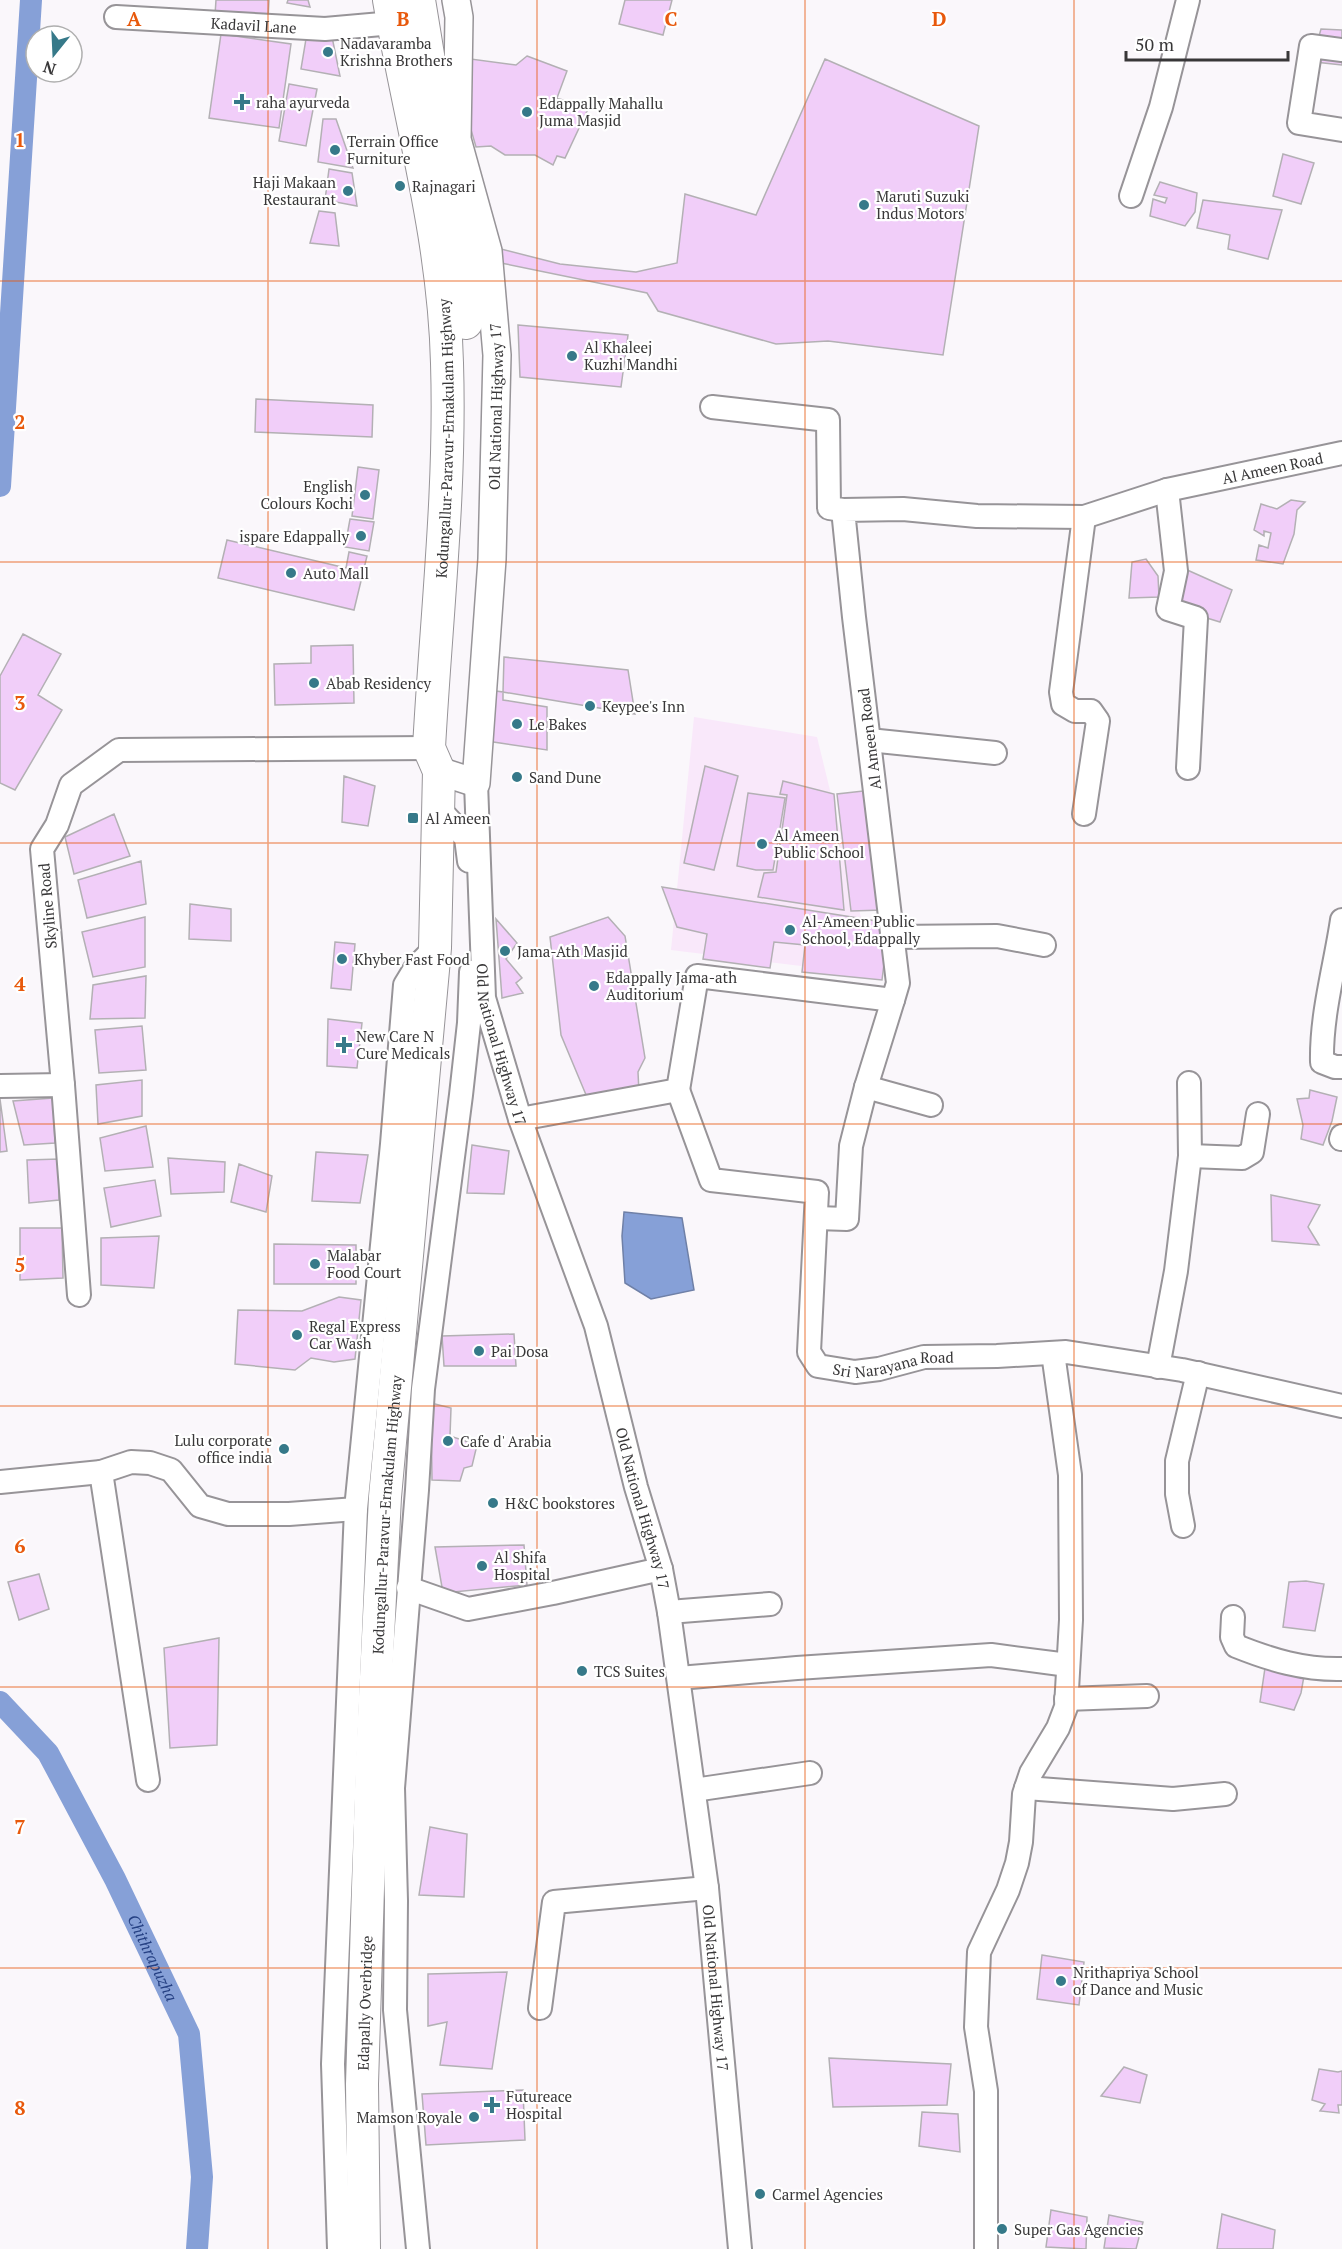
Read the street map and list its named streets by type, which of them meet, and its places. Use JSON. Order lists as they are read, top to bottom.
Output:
{
  "streets": {
    "highway": ["Kodungallur-Paravur-Ernakulam Highway", "Edapally Overbridge"],
    "main road": ["Old National Highway 17"],
    "street": [
      "Kadavil Lane",
      "Al Ameen Road",
      "Skyline Road",
      "Sri Narayana Road"
    ]
  },
  "crossings": [
    ["Kadavil Lane", "Kodungallur-Paravur-Ernakulam Highway"],
    ["Old National Highway 17", "Kodungallur-Paravur-Ernakulam Highway"],
    ["Kodungallur-Paravur-Ernakulam Highway", "Skyline Road"],
    ["Kodungallur-Paravur-Ernakulam Highway", "Edapally Overbridge"],
    ["Al Ameen Road", "Sri Narayana Road"]
  ],
  "water": ["Chithrapuzha"],
  "places": {
    "other": [
      "Nadavaramba Krishna Brothers",
      "Edappally Mahallu Juma Masjid",
      "Terrain Office Furniture",
      "Rajnagari",
      "Haji Makaan Restaurant",
      "Maruti Suzuki Indus Motors",
      "Al Khaleej Kuzhi Mandhi",
      "English Colours Kochi",
      "ispare Edappally",
      "Auto Mall",
      "Abab Residency",
      "Keypee's Inn",
      "Le Bakes",
      "Sand Dune",
      "Al Ameen Public School",
      "Al-Ameen Public School, Edappally",
      "Jama-Ath Masjid",
      "Khyber Fast Food",
      "Edappally Jama-ath Auditorium",
      "Malabar Food Court",
      "Regal Express Car Wash",
      "Pai Dosa",
      "Cafe d' Arabia",
      "Lulu corporate office india",
      "H&C bookstores",
      "Al Shifa Hospital",
      "TCS Suites",
      "Nrithapriya School of Dance and Music",
      "Mamson Royale",
      "Carmel Agencies",
      "Super Gas Agencies"
    ],
    "health": ["raha ayurveda", "New Care N Cure Medicals", "Futureace Hospital"],
    "transit": ["Al Ameen"]
  },
  "scale_bar": "50 m",
  "north": "bottom",
  "grid": {
    "columns": [
      "A",
      "B",
      "C",
      "D"
    ],
    "rows": [
      "1",
      "2",
      "3",
      "4",
      "5",
      "6",
      "7",
      "8"
    ]
  }
}
